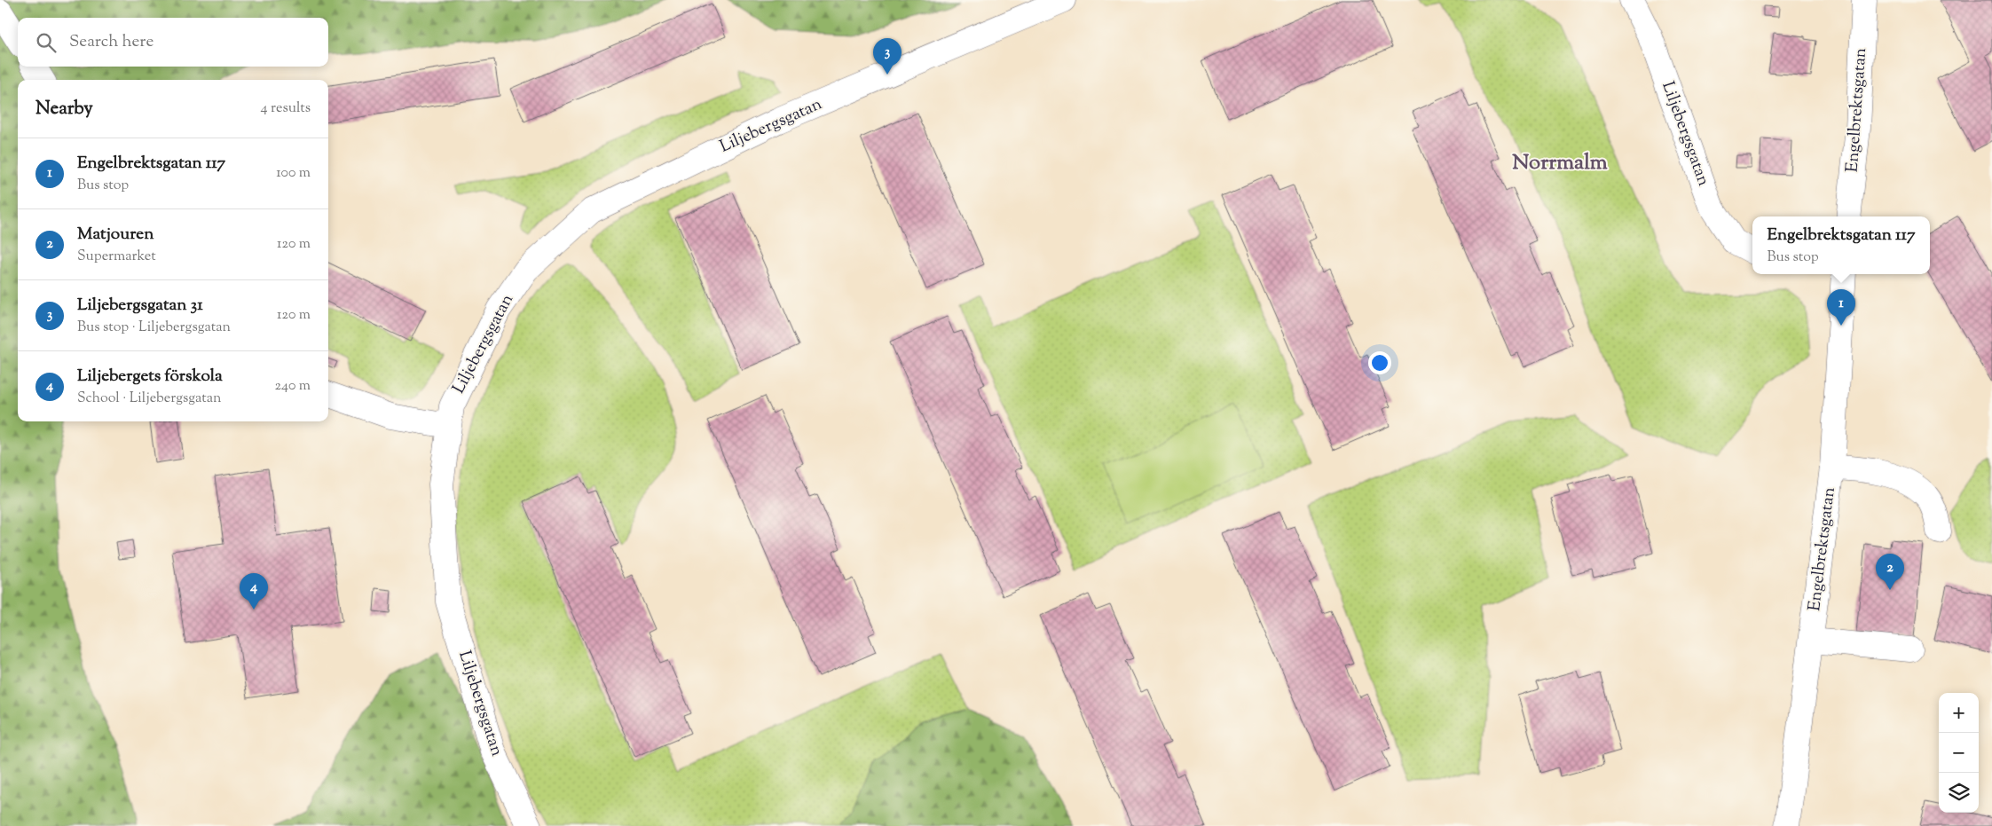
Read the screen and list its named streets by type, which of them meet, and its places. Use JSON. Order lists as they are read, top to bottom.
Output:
{
  "streets": {
    "street": ["Engelbrektsgatan", "Liljebergsgatan"]
  },
  "districts": ["Norrmalm"],
  "page": {
    "search": "Search here",
    "pins": [
      "3",
      "1",
      "2",
      "4"
    ],
    "heading": ["Nearby", "4 results"],
    "list": [
      {
        "mark": "1",
        "name": "Engelbrektsgatan 117",
        "note": "Bus stop",
        "value": "100 m"
      },
      {
        "mark": "2",
        "name": "Matjouren",
        "note": "Supermarket",
        "value": "120 m"
      },
      {
        "mark": "3",
        "name": "Liljebergsgatan 31",
        "note": "Bus stop · Liljebergsgatan",
        "value": "120 m"
      },
      {
        "mark": "4",
        "name": "Liljebergets förskola",
        "note": "School · Liljebergsgatan",
        "value": "240 m"
      }
    ],
    "popup": ["Engelbrektsgatan 117", "Bus stop"],
    "map_buttons": ["+", "−"]
  }
}
